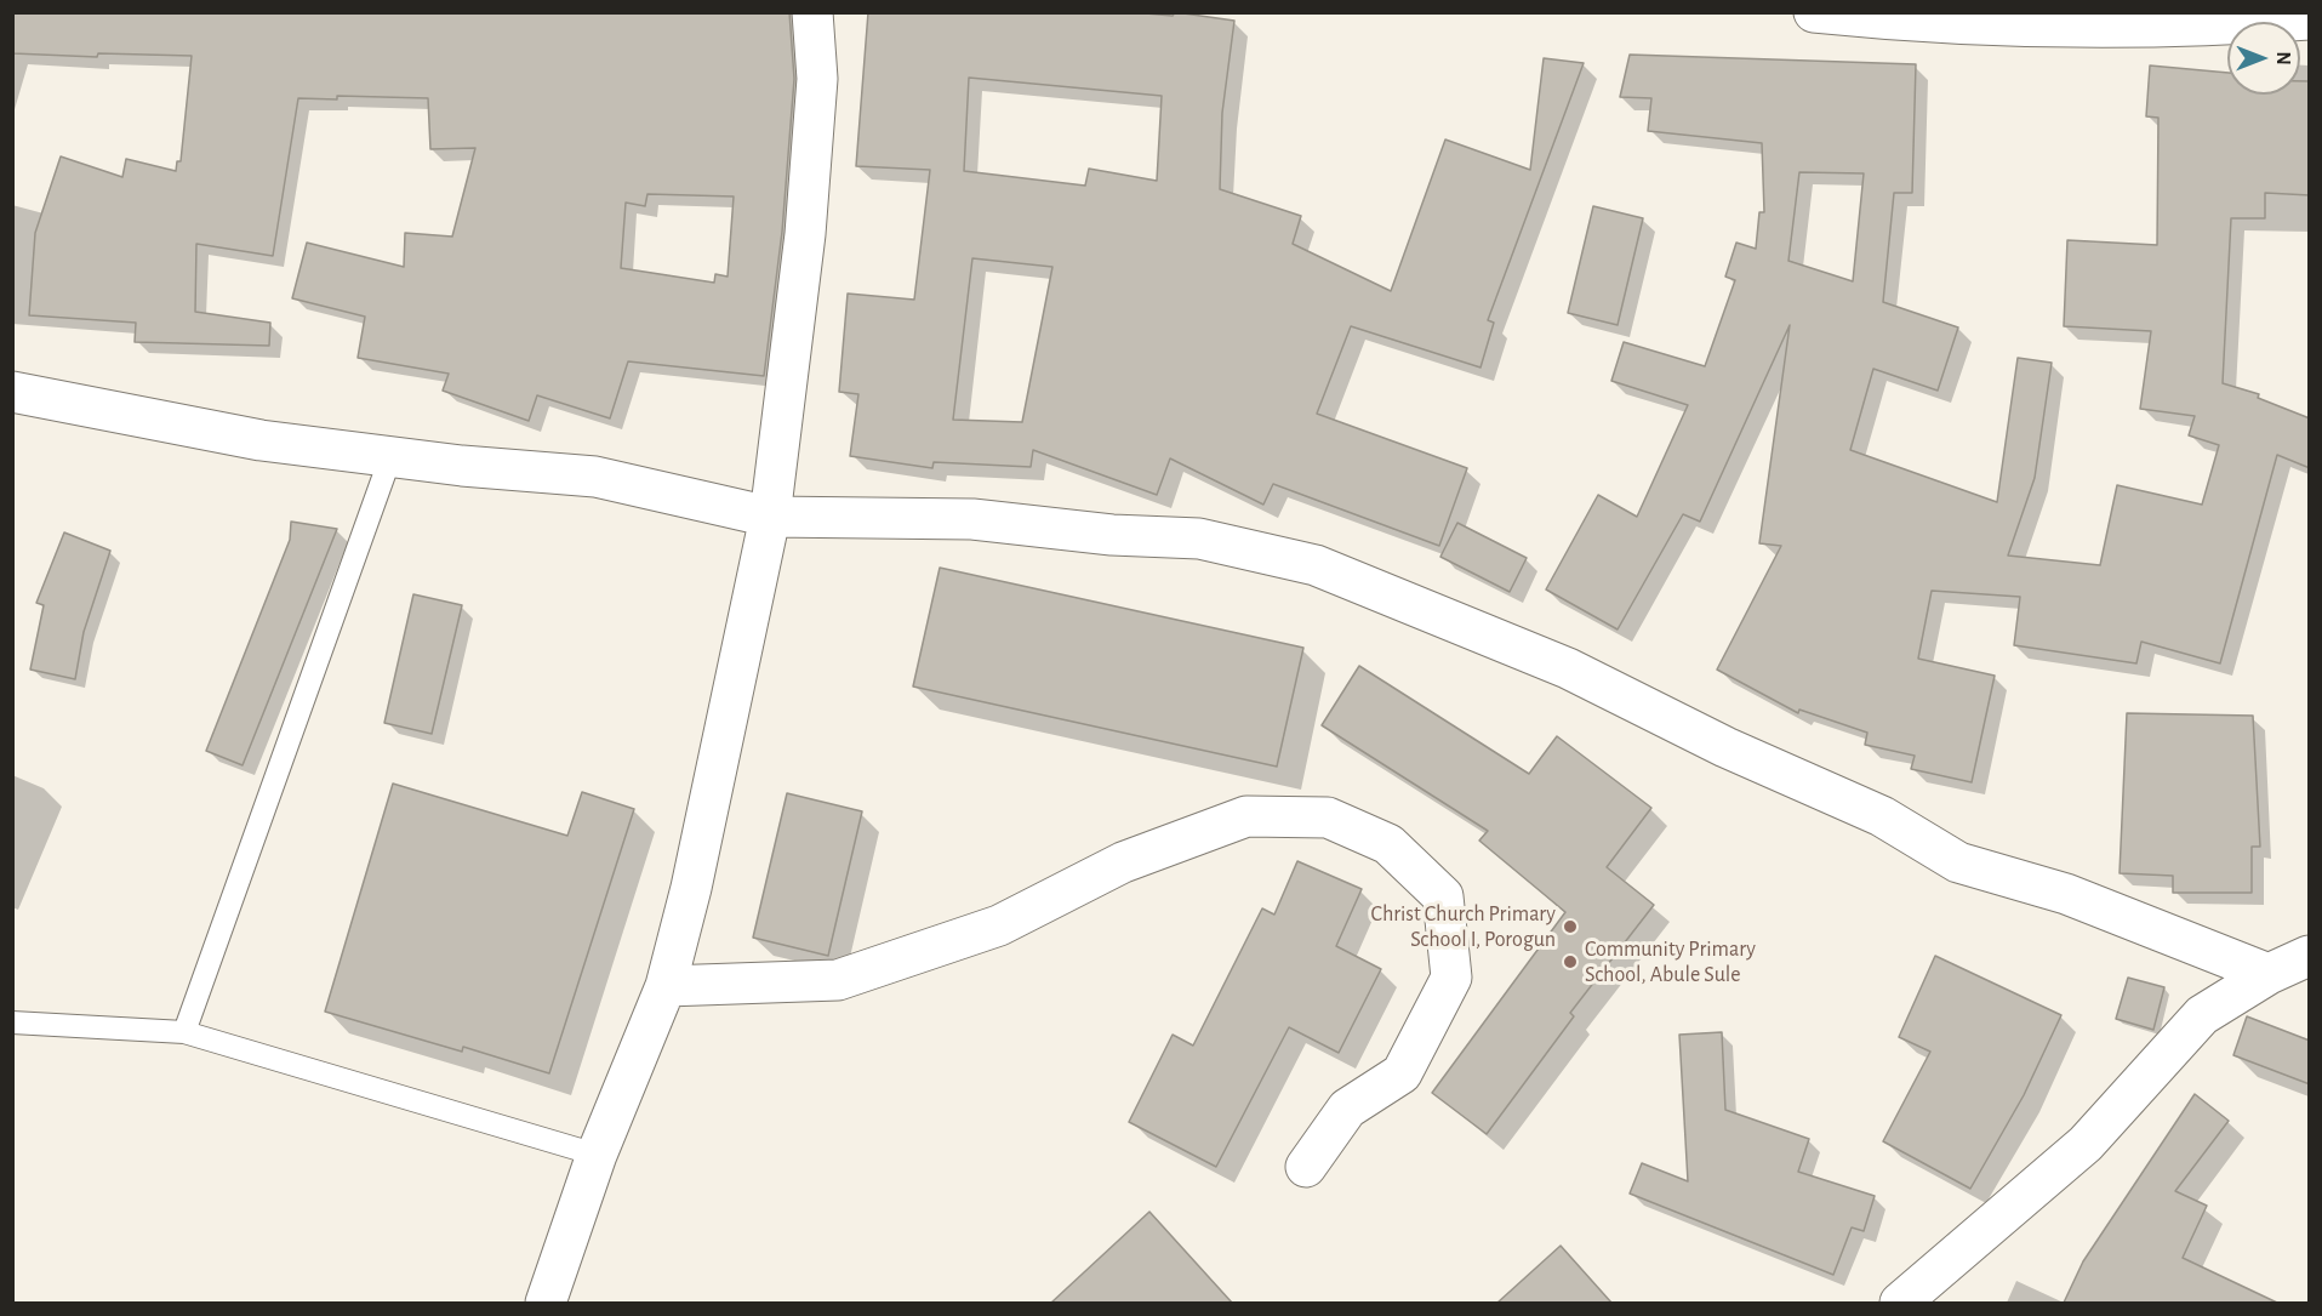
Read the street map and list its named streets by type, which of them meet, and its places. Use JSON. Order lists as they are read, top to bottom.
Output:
{
  "places": ["Christ Church Primary School I, Porogun", "Community Primary School, Abule Sule"],
  "north": "right"
}
